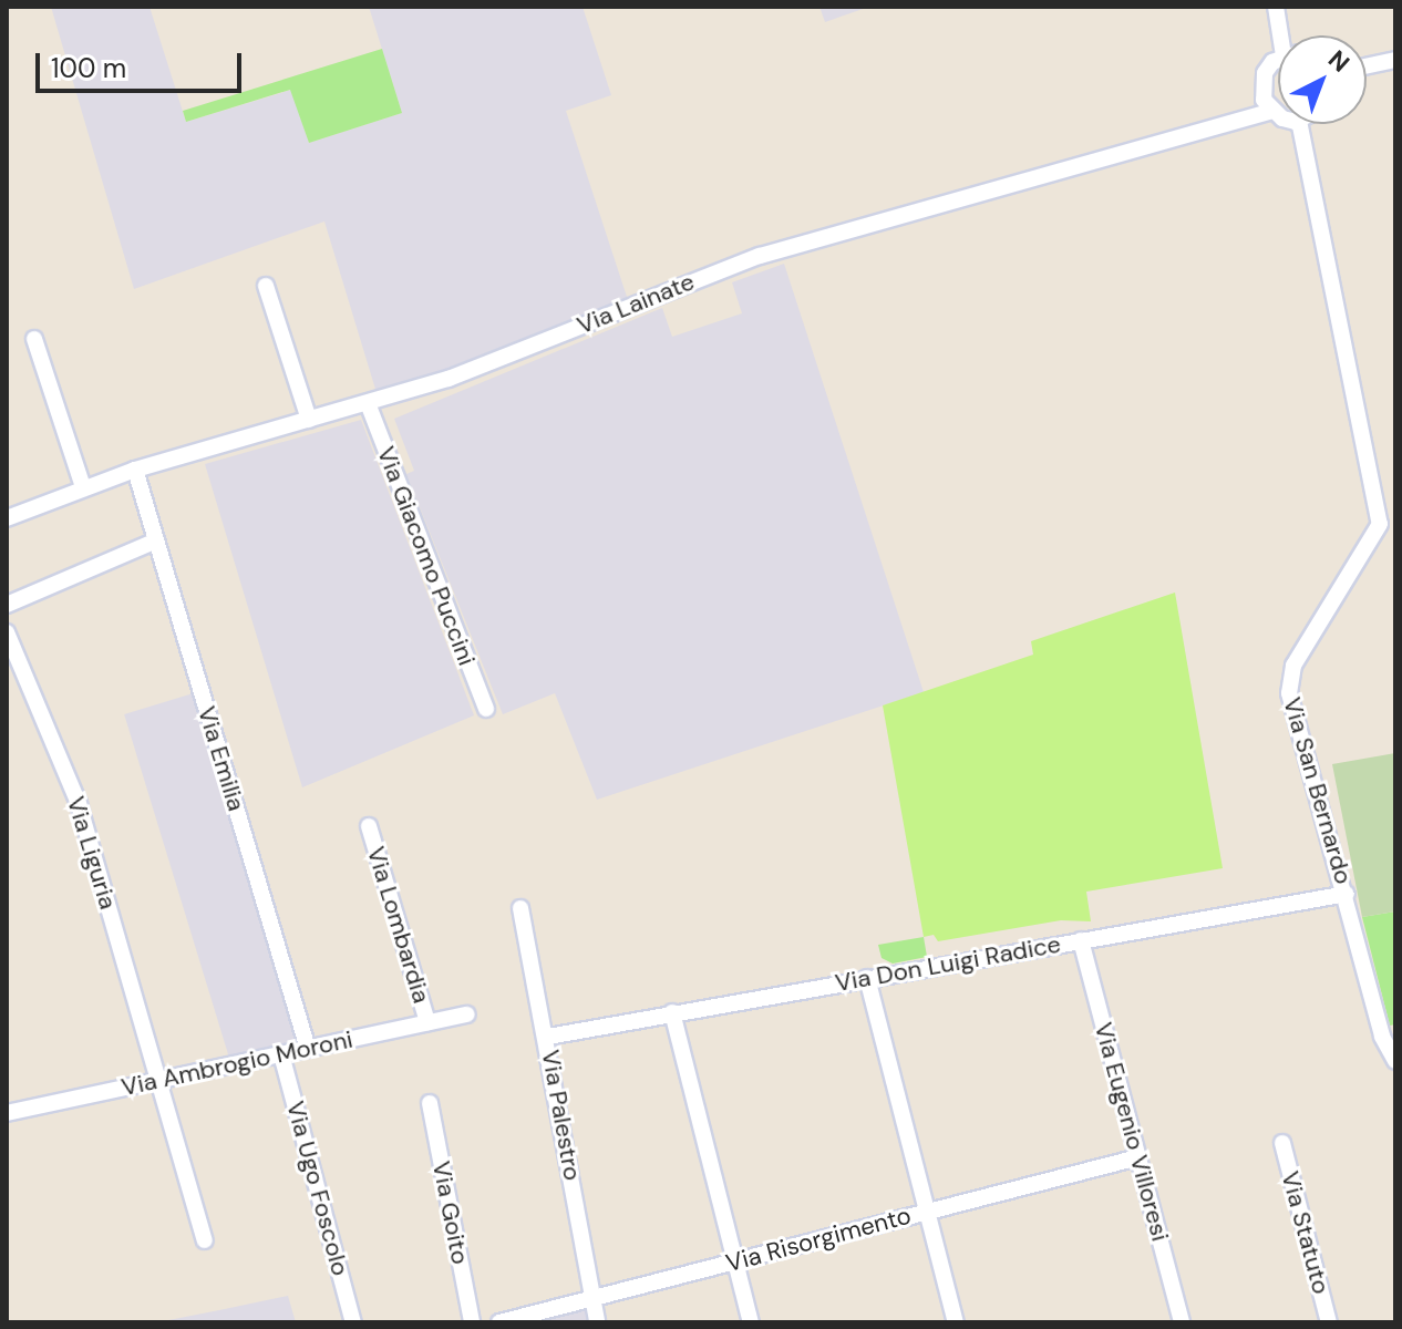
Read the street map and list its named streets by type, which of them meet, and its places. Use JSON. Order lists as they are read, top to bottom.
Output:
{
  "streets": {
    "street": [
      "Via Lainate",
      "Via Giacomo Puccini",
      "Via Emilia",
      "Via San Bernardo",
      "Via Liguria",
      "Via Lombardia",
      "Via Don Luigi Radice",
      "Via Ambrogio Moroni",
      "Via Palestro",
      "Via Eugenio Villoresi",
      "Via Ugo Foscolo",
      "Via Goito",
      "Via Statuto",
      "Via Risorgimento"
    ]
  },
  "crossings": [
    ["Via Lainate", "Via Giacomo Puccini"],
    ["Via Lainate", "Via Emilia"],
    ["Via Emilia", "Via Ambrogio Moroni"],
    ["Via San Bernardo", "Via Don Luigi Radice"],
    ["Via Liguria", "Via Ambrogio Moroni"],
    ["Via Lombardia", "Via Ambrogio Moroni"],
    ["Via Don Luigi Radice", "Via Palestro"],
    ["Via Don Luigi Radice", "Via Eugenio Villoresi"],
    ["Via Ambrogio Moroni", "Via Ugo Foscolo"],
    ["Via Palestro", "Via Risorgimento"],
    ["Via Eugenio Villoresi", "Via Risorgimento"]
  ],
  "scale_bar": "100 m",
  "north": "top right"
}
